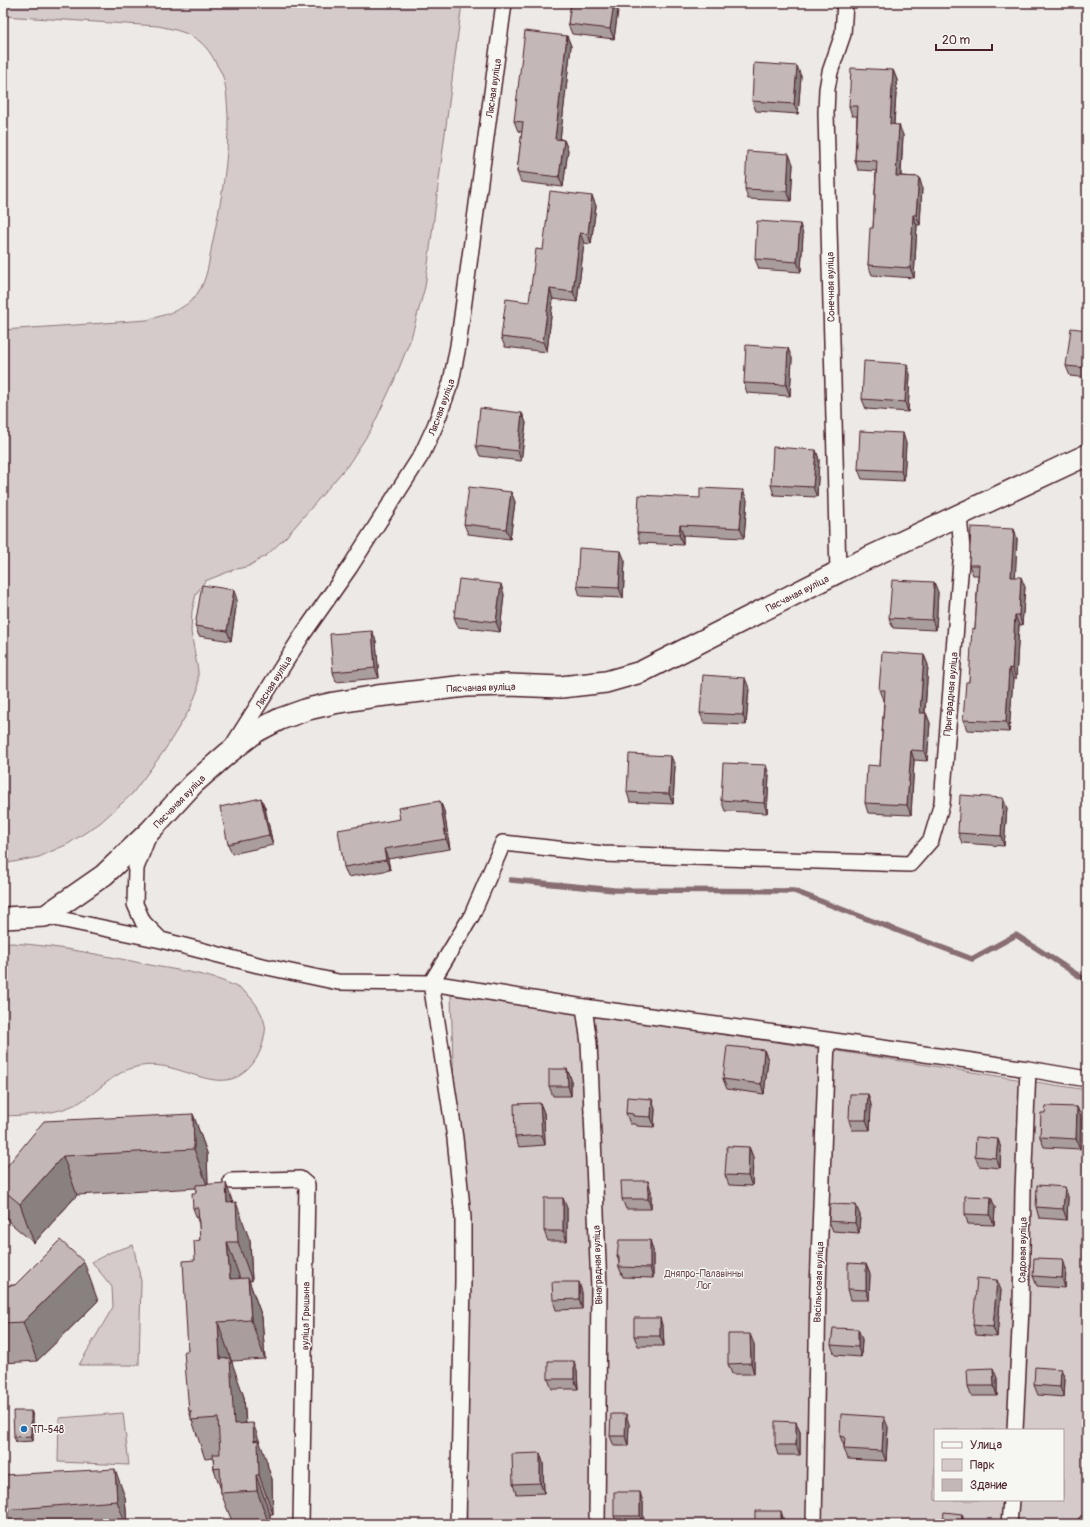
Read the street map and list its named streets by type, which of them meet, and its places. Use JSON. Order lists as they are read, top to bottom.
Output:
{
  "streets": {
    "street": [
      "Лясная вуліца",
      "Сонечная вуліца",
      "Пясчаная вуліца",
      "Прыгарадная вуліца",
      "Садовая вуліца",
      "Вінаградная вуліца",
      "Васільковая вуліца",
      "вуліца Грышына"
    ]
  },
  "crossings": [
    ["Лясная вуліца", "Пясчаная вуліца"],
    ["Сонечная вуліца", "Пясчаная вуліца"],
    ["Пясчаная вуліца", "Прыгарадная вуліца"]
  ],
  "parks": ["Дняпро-Палавінны Лог"],
  "places": ["ТП-548"],
  "legend": ["Улица", "Парк", "Здание"],
  "scale_bar": "20 m"
}
